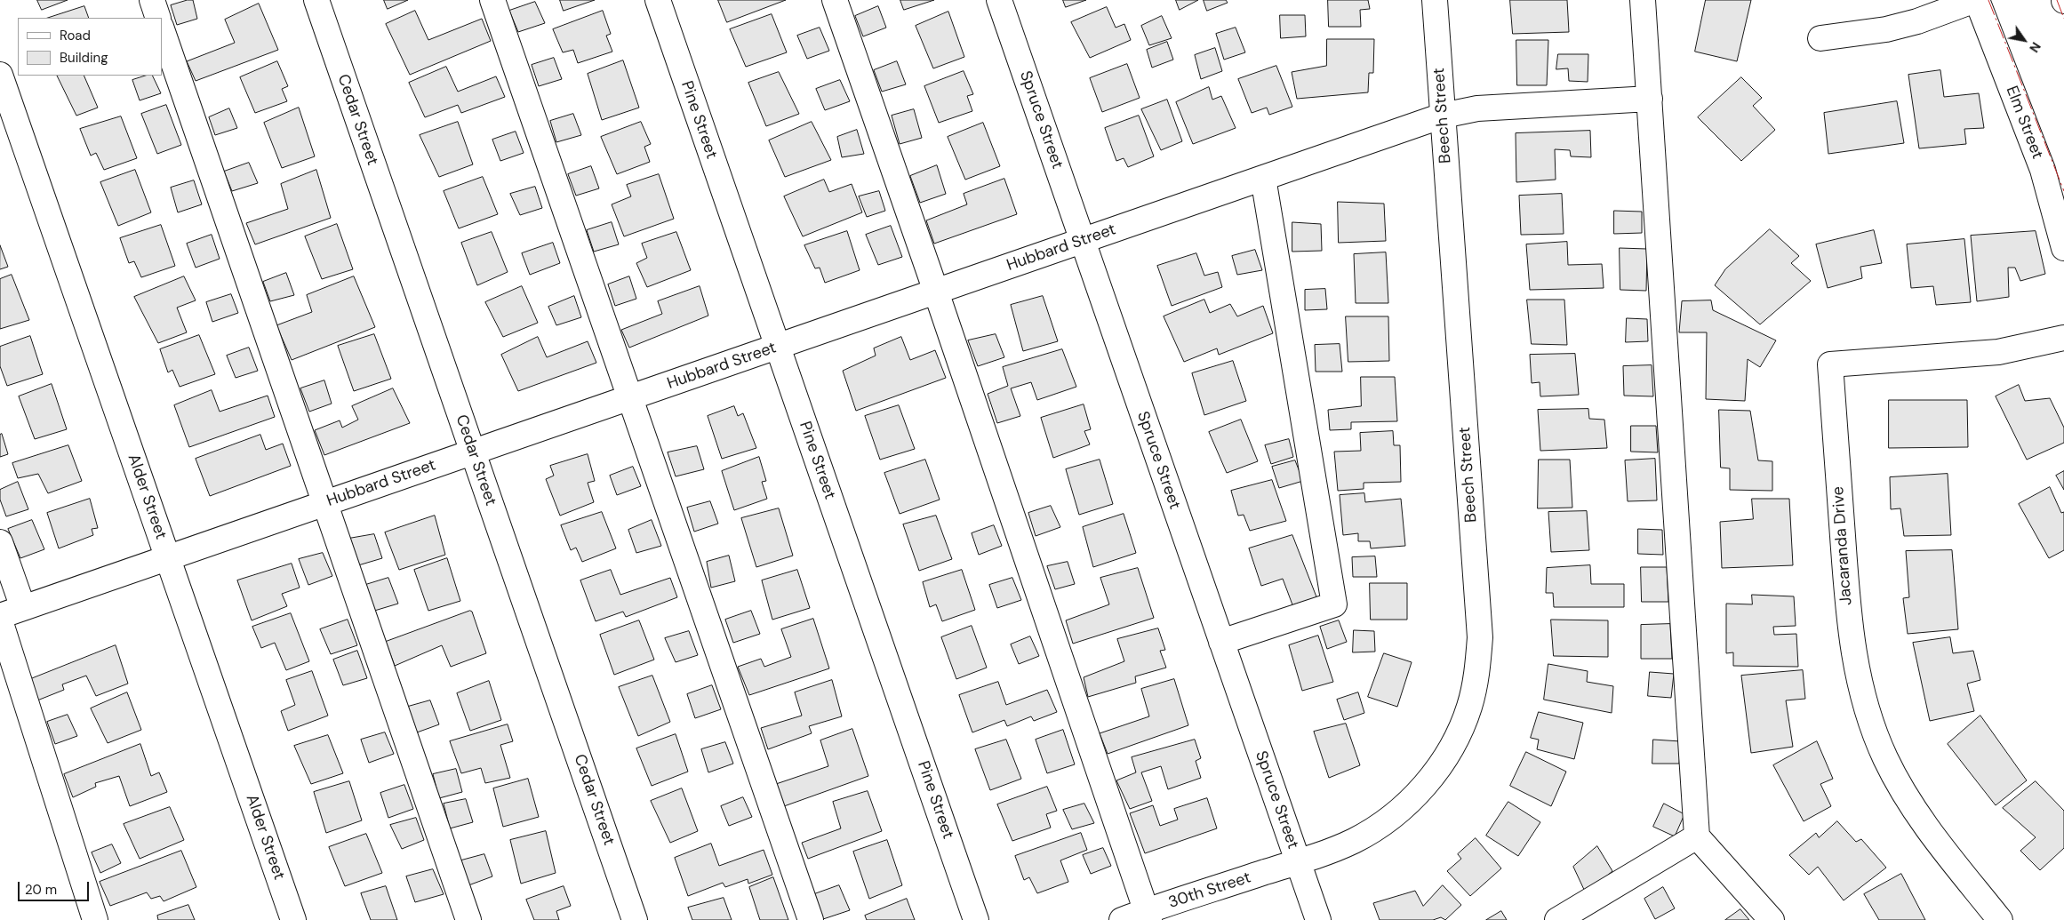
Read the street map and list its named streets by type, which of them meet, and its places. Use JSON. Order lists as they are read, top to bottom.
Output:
{
  "streets": {
    "street": [
      "Beech Street",
      "Cedar Street",
      "Pine Street",
      "Spruce Street",
      "Elm Street",
      "Hubbard Street",
      "Alder Street",
      "Jacaranda Drive",
      "30th Street"
    ]
  },
  "crossings": [
    ["Beech Street", "Spruce Street"],
    ["Beech Street", "Hubbard Street"],
    ["Beech Street", "30th Street"],
    ["Cedar Street", "Hubbard Street"],
    ["Pine Street", "Hubbard Street"],
    ["Spruce Street", "Hubbard Street"],
    ["Spruce Street", "30th Street"],
    ["Hubbard Street", "Alder Street"]
  ],
  "legend": ["Road", "Building"],
  "scale_bar": "20 m",
  "north": "bottom right"
}
